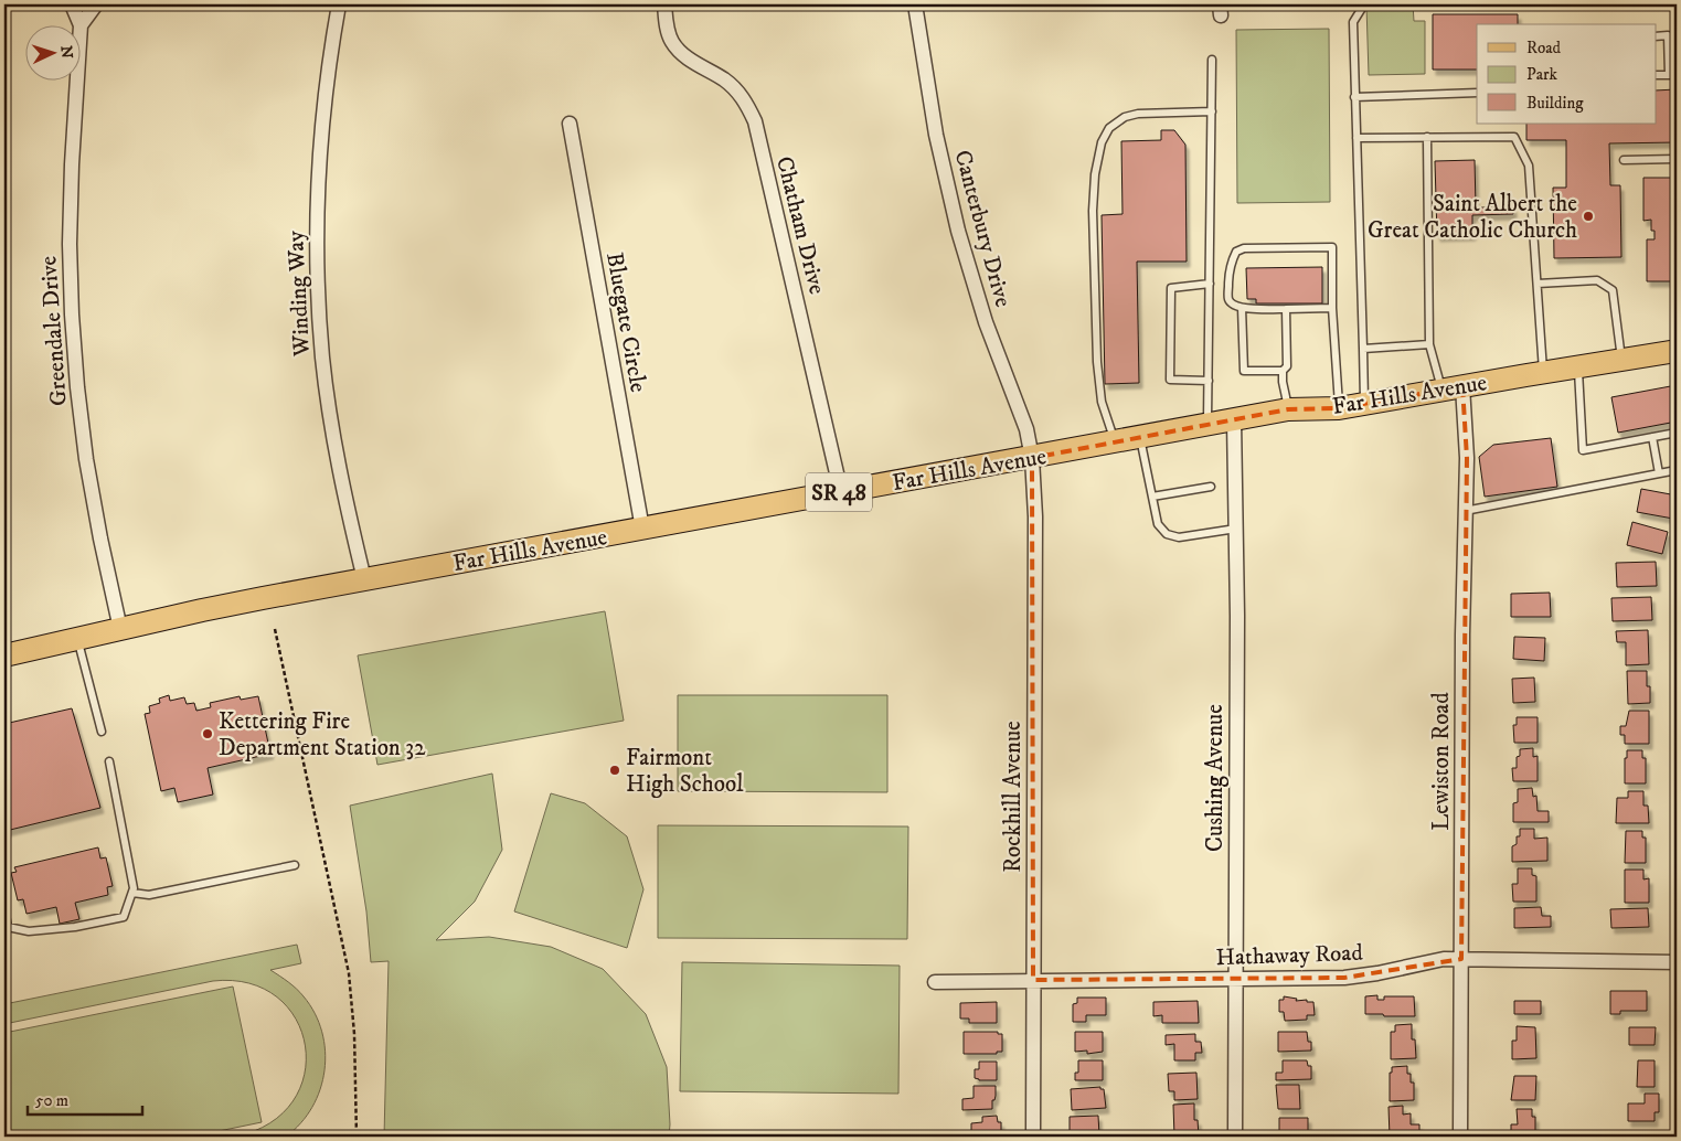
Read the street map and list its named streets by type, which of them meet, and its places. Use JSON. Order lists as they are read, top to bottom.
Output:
{
  "streets": {
    "main road": ["Far Hills Avenue", "SR 48"],
    "street": [
      "Chatham Drive",
      "Canterbury Drive",
      "Winding Way",
      "Bluegate Circle",
      "Greendale Drive",
      "Lewiston Road",
      "Cushing Avenue",
      "Rockhill Avenue",
      "Hathaway Road"
    ]
  },
  "crossings": [
    ["Chatham Drive", "Far Hills Avenue"],
    ["Canterbury Drive", "Far Hills Avenue"],
    ["Canterbury Drive", "Rockhill Avenue"],
    ["Winding Way", "Far Hills Avenue"],
    ["Bluegate Circle", "Far Hills Avenue"],
    ["Greendale Drive", "Far Hills Avenue"],
    ["Far Hills Avenue", "Lewiston Road"],
    ["Far Hills Avenue", "Cushing Avenue"],
    ["Far Hills Avenue", "Rockhill Avenue"],
    ["Lewiston Road", "Hathaway Road"],
    ["Cushing Avenue", "Hathaway Road"],
    ["Rockhill Avenue", "Hathaway Road"]
  ],
  "places": ["Saint Albert the Great Catholic Church", "Kettering Fire Department Station 32", "Fairmont High School"],
  "legend": ["Road", "Park", "Building"],
  "scale_bar": "50 m",
  "north": "right"
}
